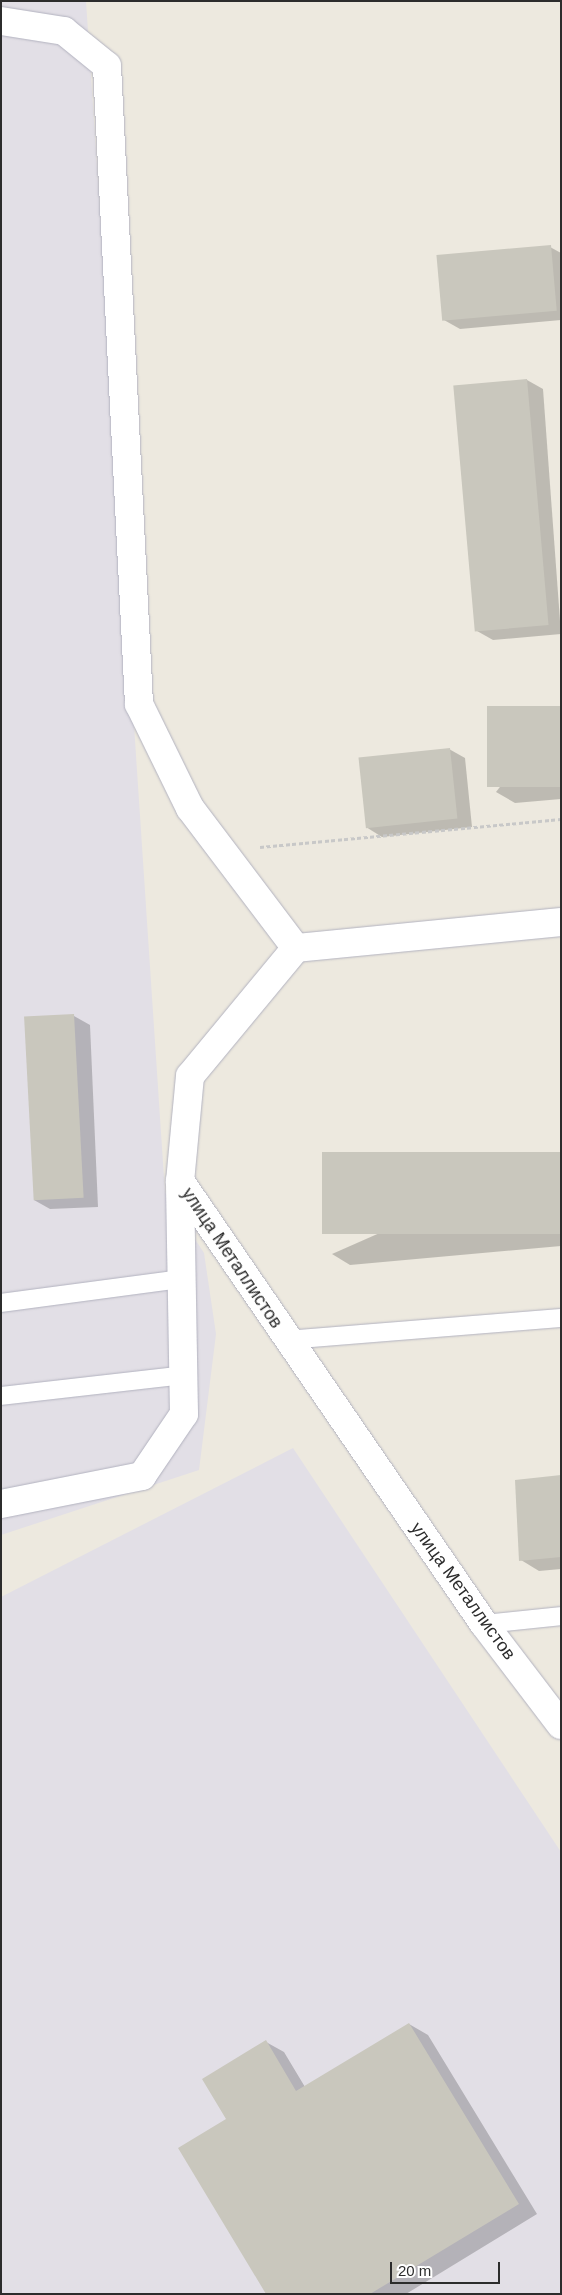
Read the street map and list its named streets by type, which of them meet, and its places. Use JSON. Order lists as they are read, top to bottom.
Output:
{
  "streets": {
    "street": ["улица Металлистов"]
  },
  "scale_bar": "20 m"
}
